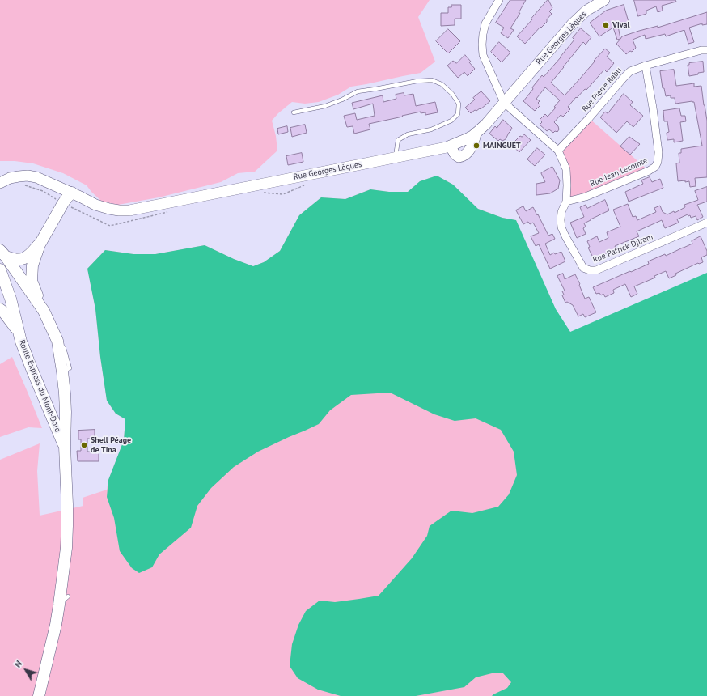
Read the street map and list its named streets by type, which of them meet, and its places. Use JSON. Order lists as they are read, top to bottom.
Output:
{
  "streets": {
    "main road": ["Rue Georges Lèques", "Route Express du Mont-Dore"],
    "street": ["Rue Pierre Rabu", "Rue Jean Lecomte", "Rue Patrick Djiram"]
  },
  "crossings": [
    ["Rue Georges Lèques", "Rue Patrick Djiram"],
    ["Rue Pierre Rabu", "Rue Jean Lecomte"],
    ["Rue Pierre Rabu", "Rue Patrick Djiram"],
    ["Rue Jean Lecomte", "Rue Patrick Djiram"]
  ],
  "places": ["Vival", "MAINGUET", "Shell Péage de Tina"],
  "north": "top left"
}
